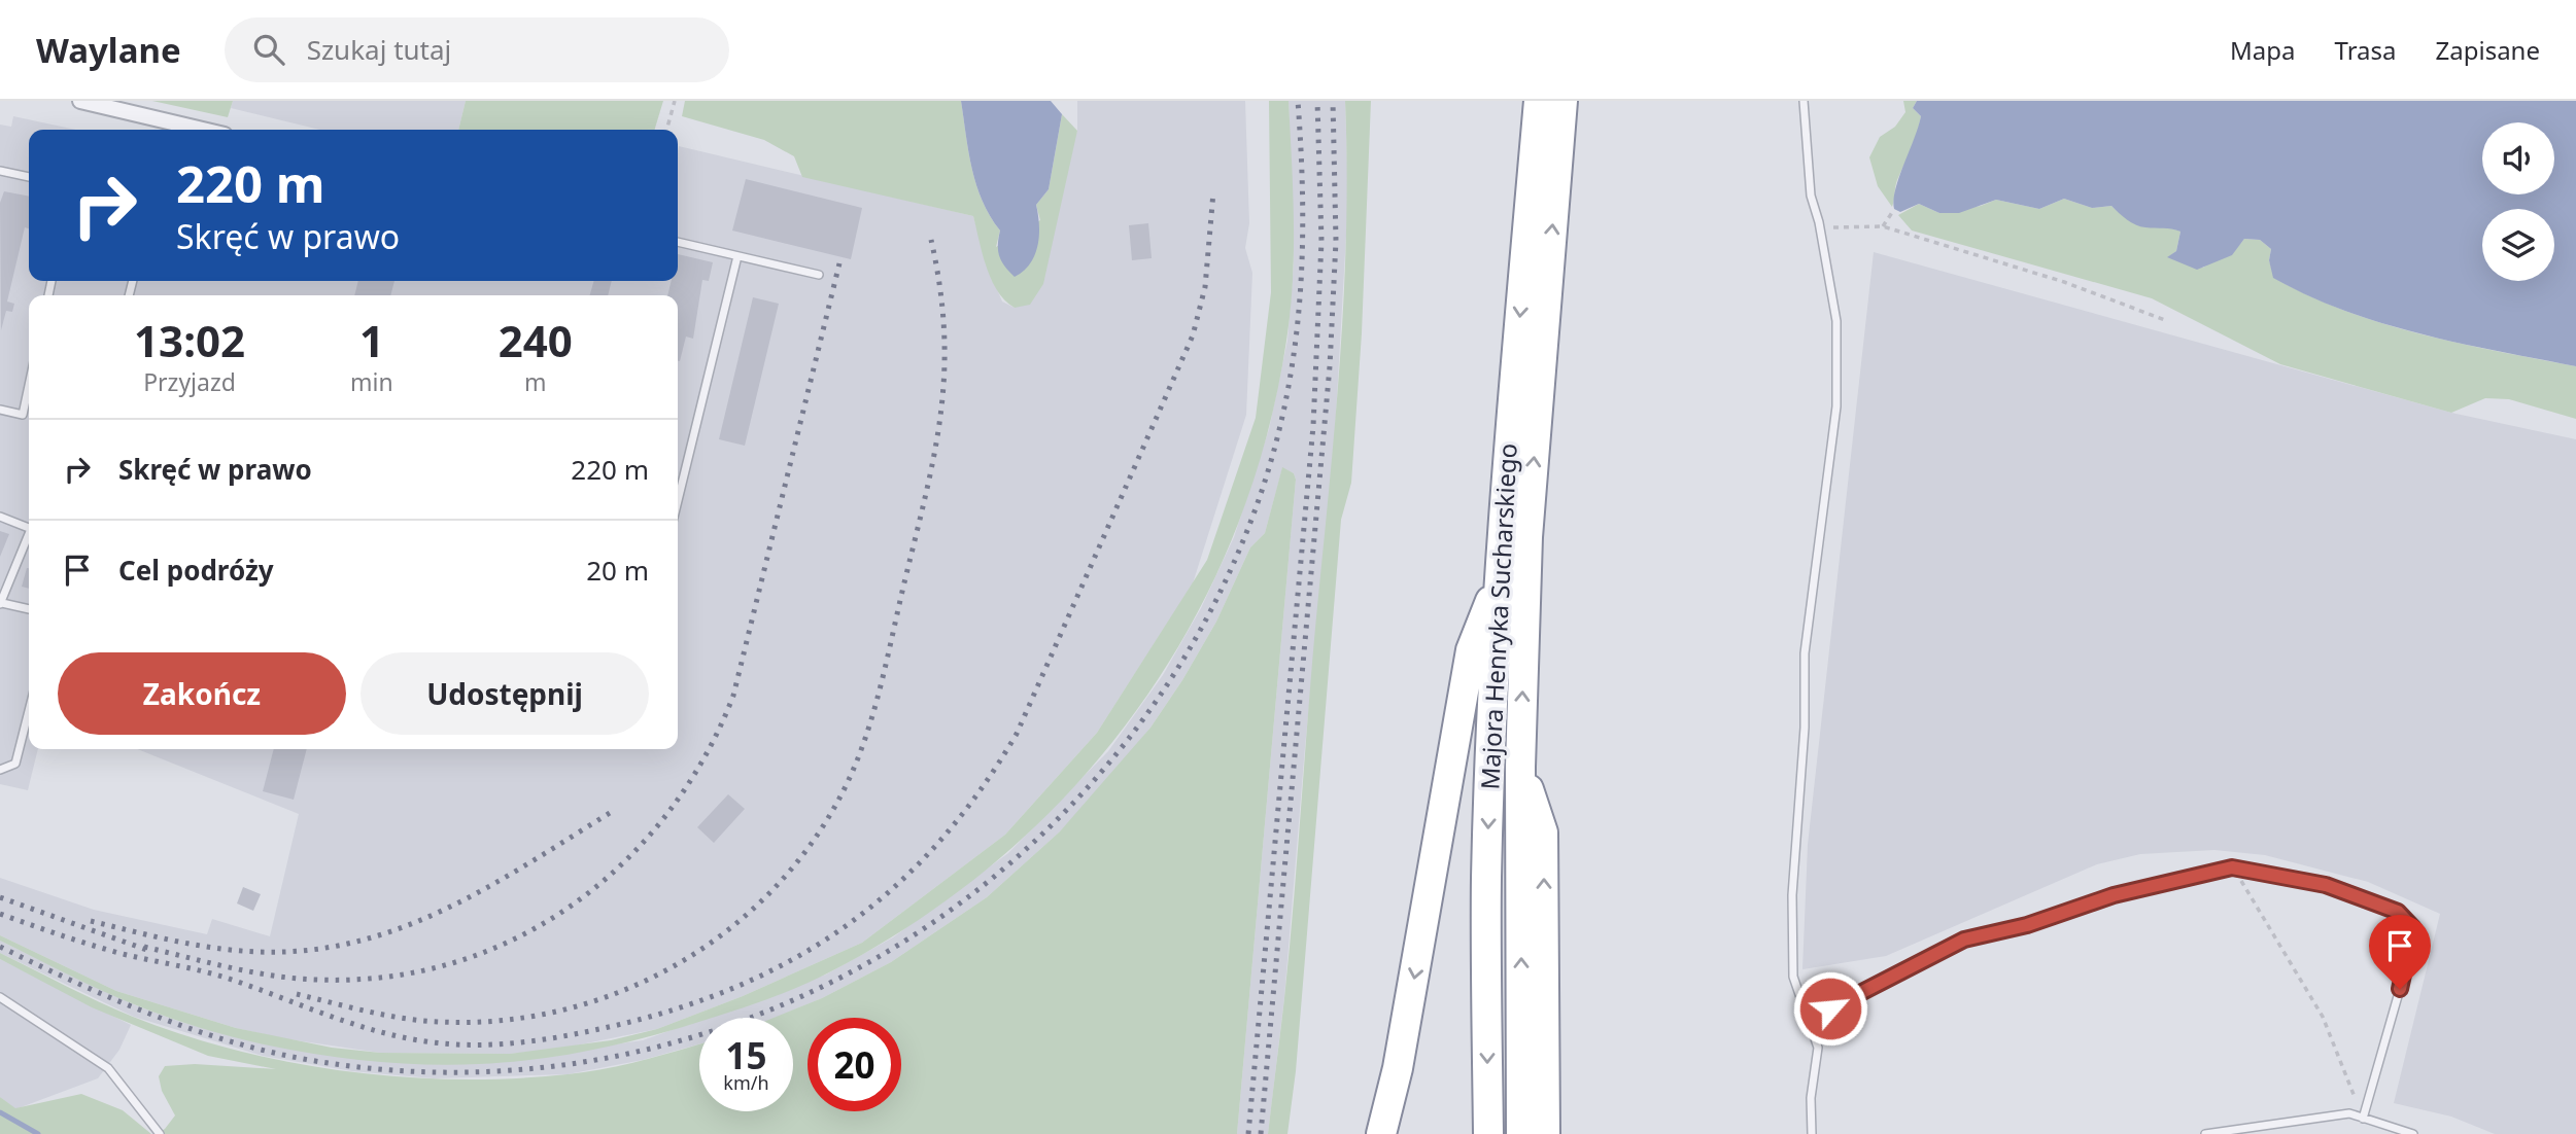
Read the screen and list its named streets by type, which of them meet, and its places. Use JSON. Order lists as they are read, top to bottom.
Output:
{
  "streets": {
    "highway": ["Majora Henryka Sucharskiego"]
  },
  "page": {
    "header": "Waylane",
    "search": "Szukaj tutaj",
    "nav": ["Mapa", "Trasa", "Zapisane"],
    "turn": ["220 m", "Skręć w prawo"],
    "eta": [
      "13:02",
      "Przyjazd",
      "1",
      "min",
      "240",
      "m"
    ],
    "list": [
      {
        "name": "Skręć w prawo",
        "value": "220 m"
      },
      {
        "name": "Cel podróży",
        "value": "20 m"
      }
    ],
    "buttons": ["Zakończ", "Udostępnij"],
    "speed": "15 km/h",
    "limit": "20"
  }
}
